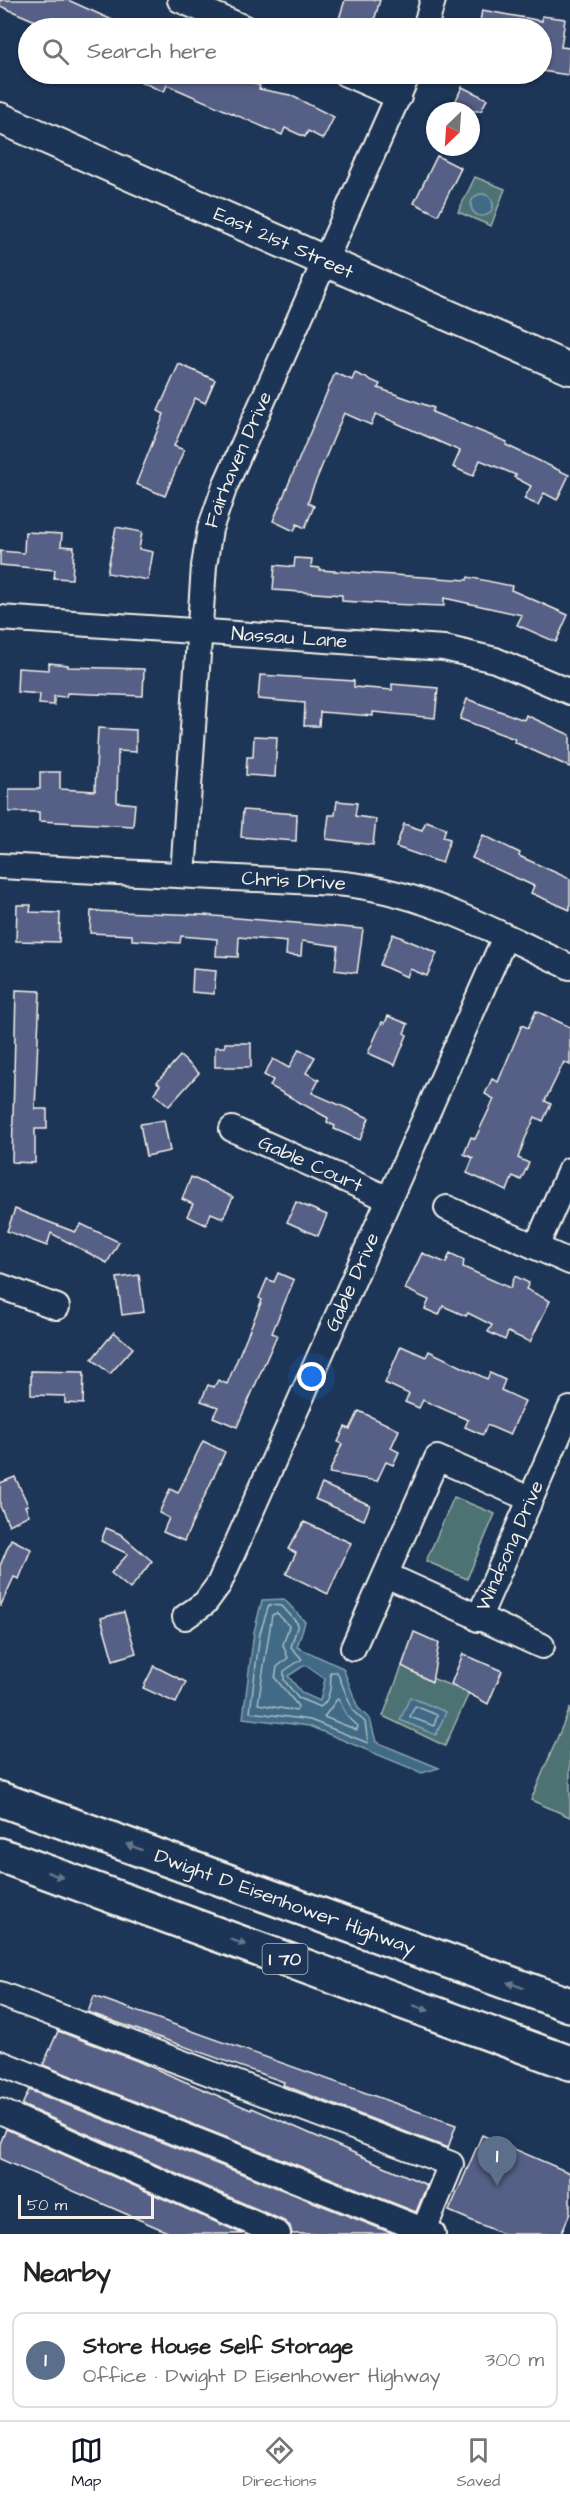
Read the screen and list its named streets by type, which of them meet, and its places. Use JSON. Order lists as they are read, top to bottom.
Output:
{
  "streets": {
    "highway": ["Dwight D Eisenhower Highway", "I 70"],
    "main road": ["East 21st Street"],
    "street": [
      "Fairhaven Drive",
      "Nassau Lane",
      "Chris Drive",
      "Gable Court",
      "Gable Drive",
      "Windsong Drive"
    ]
  },
  "crossings": [
    ["East 21st Street", "Fairhaven Drive"],
    ["Fairhaven Drive", "Nassau Lane"],
    ["Fairhaven Drive", "Chris Drive"],
    ["Chris Drive", "Gable Drive"],
    ["Gable Court", "Gable Drive"]
  ],
  "scale_bar": "50 m",
  "north": "bottom left",
  "page": {
    "search": "Search here",
    "pins": "1",
    "scale": "50 m",
    "heading": "Nearby",
    "list": [
      {
        "mark": "1",
        "name": "Store House Self Storage",
        "note": "Office · Dwight D Eisenhower Highway",
        "value": "300 m"
      }
    ],
    "nav": ["Map", "Directions", "Saved"]
  }
}
